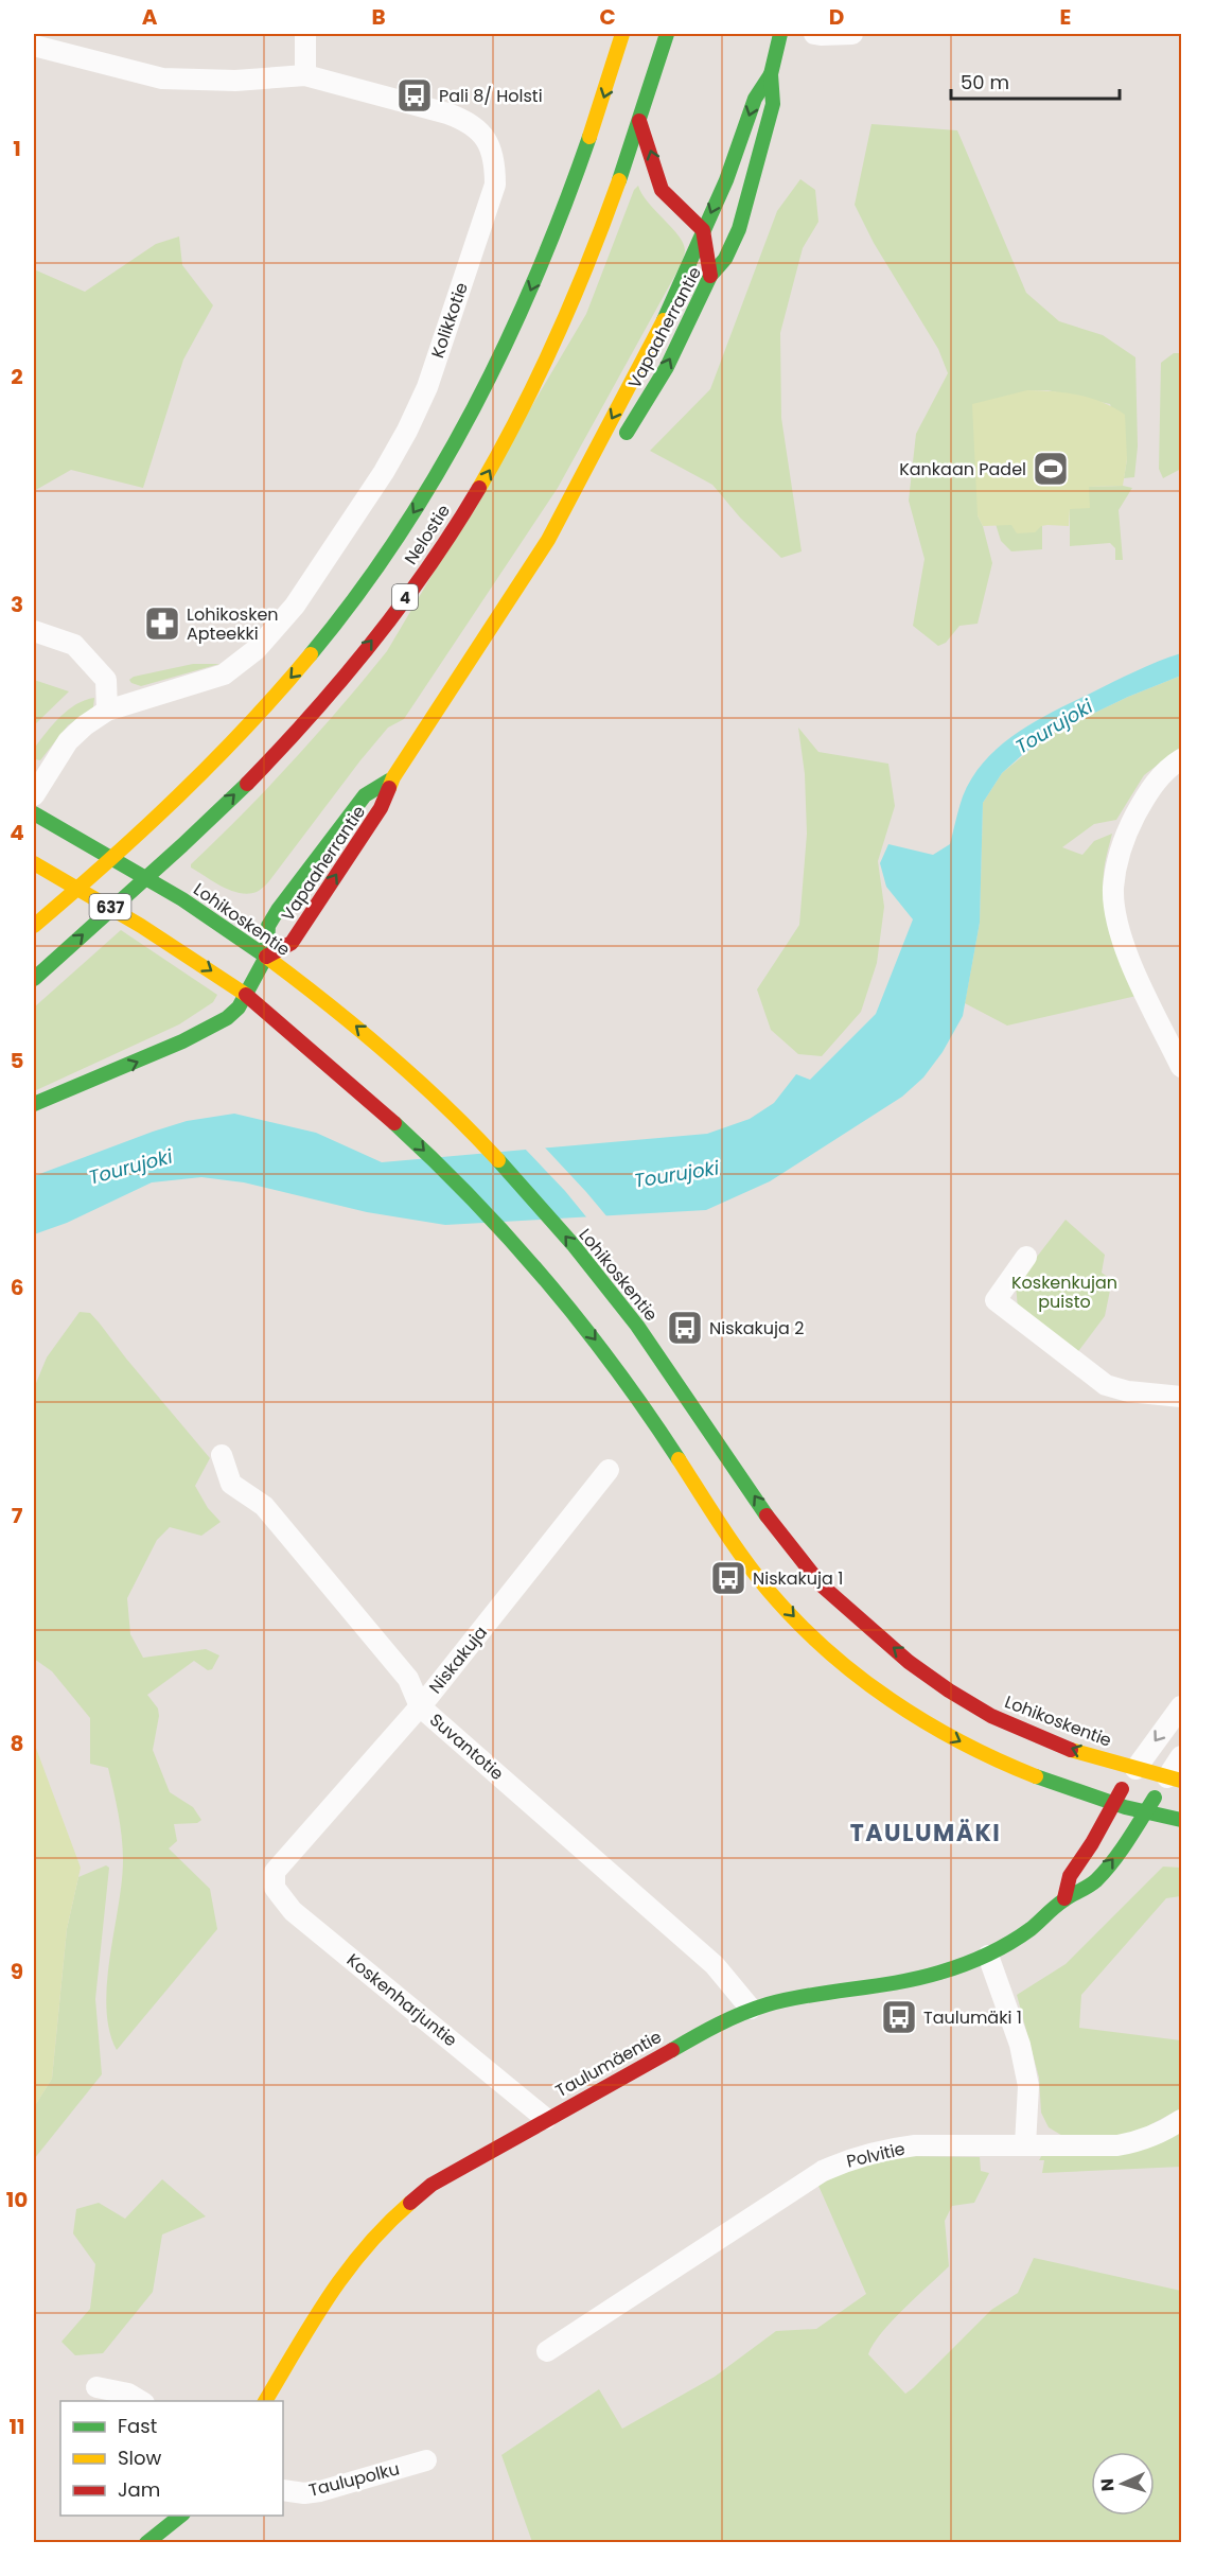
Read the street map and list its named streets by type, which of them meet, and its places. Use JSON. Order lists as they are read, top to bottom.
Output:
{
  "streets": {
    "main road": [
      "Vapaaherrantie",
      "Nelostie",
      "4",
      "637",
      "Lohikoskentie",
      "Taulumäentie"
    ],
    "street": [
      "Kolikkotie",
      "Niskakuja",
      "Suvantotie",
      "Koskenharjuntie",
      "Polvitie",
      "Taulupolku"
    ]
  },
  "crossings": [
    ["Vapaaherrantie", "Lohikoskentie"],
    ["Lohikoskentie", "Taulumäentie"],
    ["Niskakuja", "Suvantotie"],
    ["Niskakuja", "Koskenharjuntie"],
    ["Suvantotie", "Taulumäentie"],
    ["Koskenharjuntie", "Taulumäentie"]
  ],
  "districts": ["TAULUMÄKI"],
  "water": ["Tourujoki"],
  "parks": ["Koskenkujan puisto"],
  "places": {
    "bus stop": [
      "Pali 8/ Holsti",
      "Niskakuja 2",
      "Niskakuja 1",
      "Taulumäki 1"
    ],
    "sports": ["Kankaan Padel"],
    "pharmacy": ["Lohikosken Apteekki"]
  },
  "legend": ["Fast", "Slow", "Jam"],
  "scale_bar": "50 m",
  "north": "left",
  "grid": {
    "columns": [
      "A",
      "B",
      "C",
      "D",
      "E"
    ],
    "rows": [
      "1",
      "2",
      "3",
      "4",
      "5",
      "6",
      "7",
      "8",
      "9",
      "10",
      "11"
    ]
  }
}
